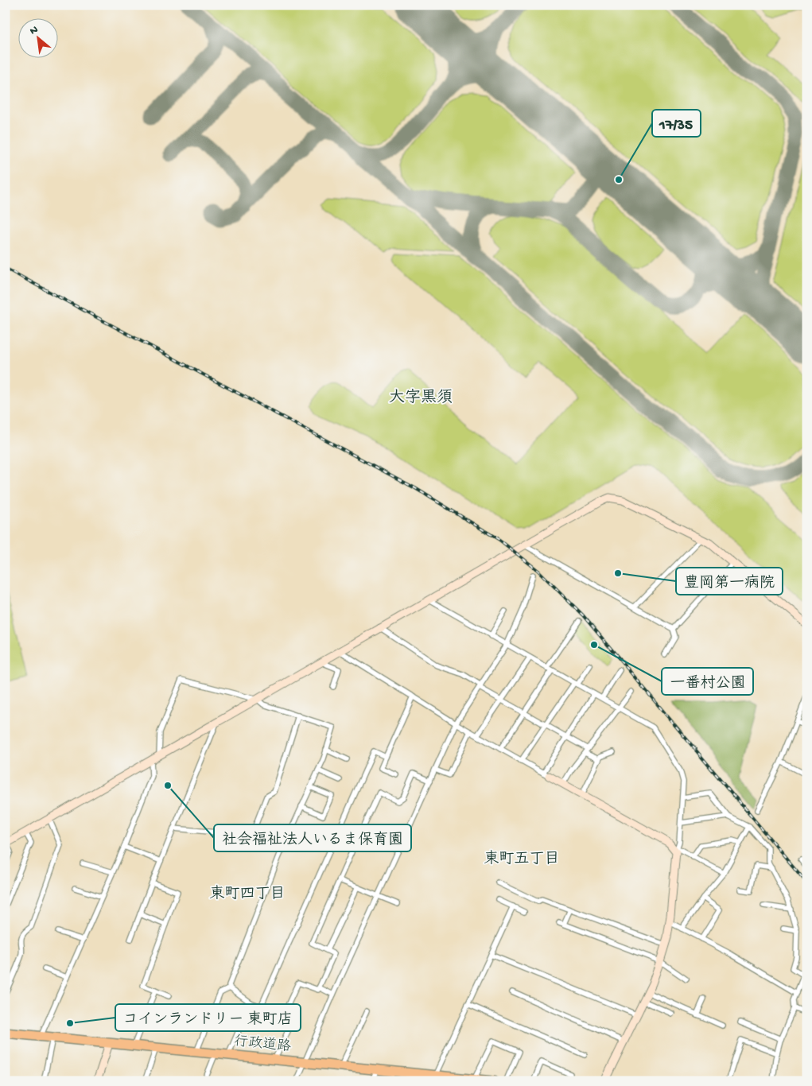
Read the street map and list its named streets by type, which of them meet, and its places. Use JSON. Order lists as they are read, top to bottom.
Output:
{
  "streets": {
    "highway": ["行政道路"]
  },
  "districts": ["大字黒須", "東町五丁目", "東町四丁目"],
  "places": [
    "17/35",
    "豊岡第一病院",
    "一番村公園",
    "社会福祉法人いるま保育園",
    "コインランドリー 東町店"
  ],
  "north": "top left"
}
